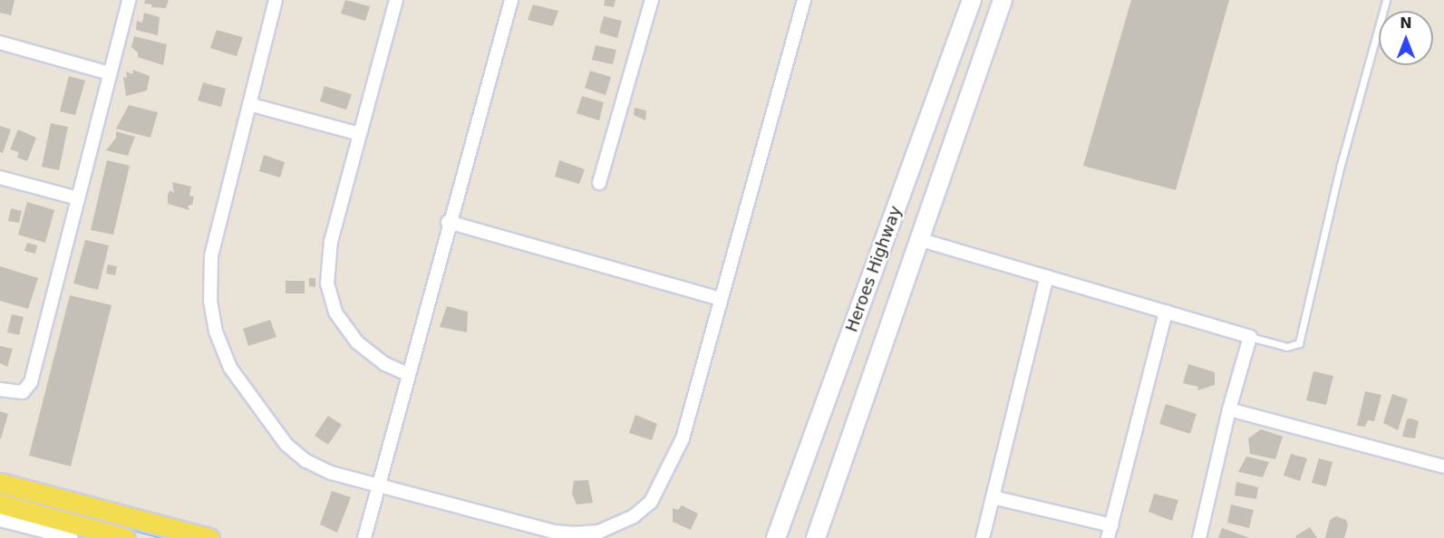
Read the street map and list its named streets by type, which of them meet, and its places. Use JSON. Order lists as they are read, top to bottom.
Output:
{
  "streets": {
    "main road": ["Heroes Highway"]
  },
  "north": "top"
}
